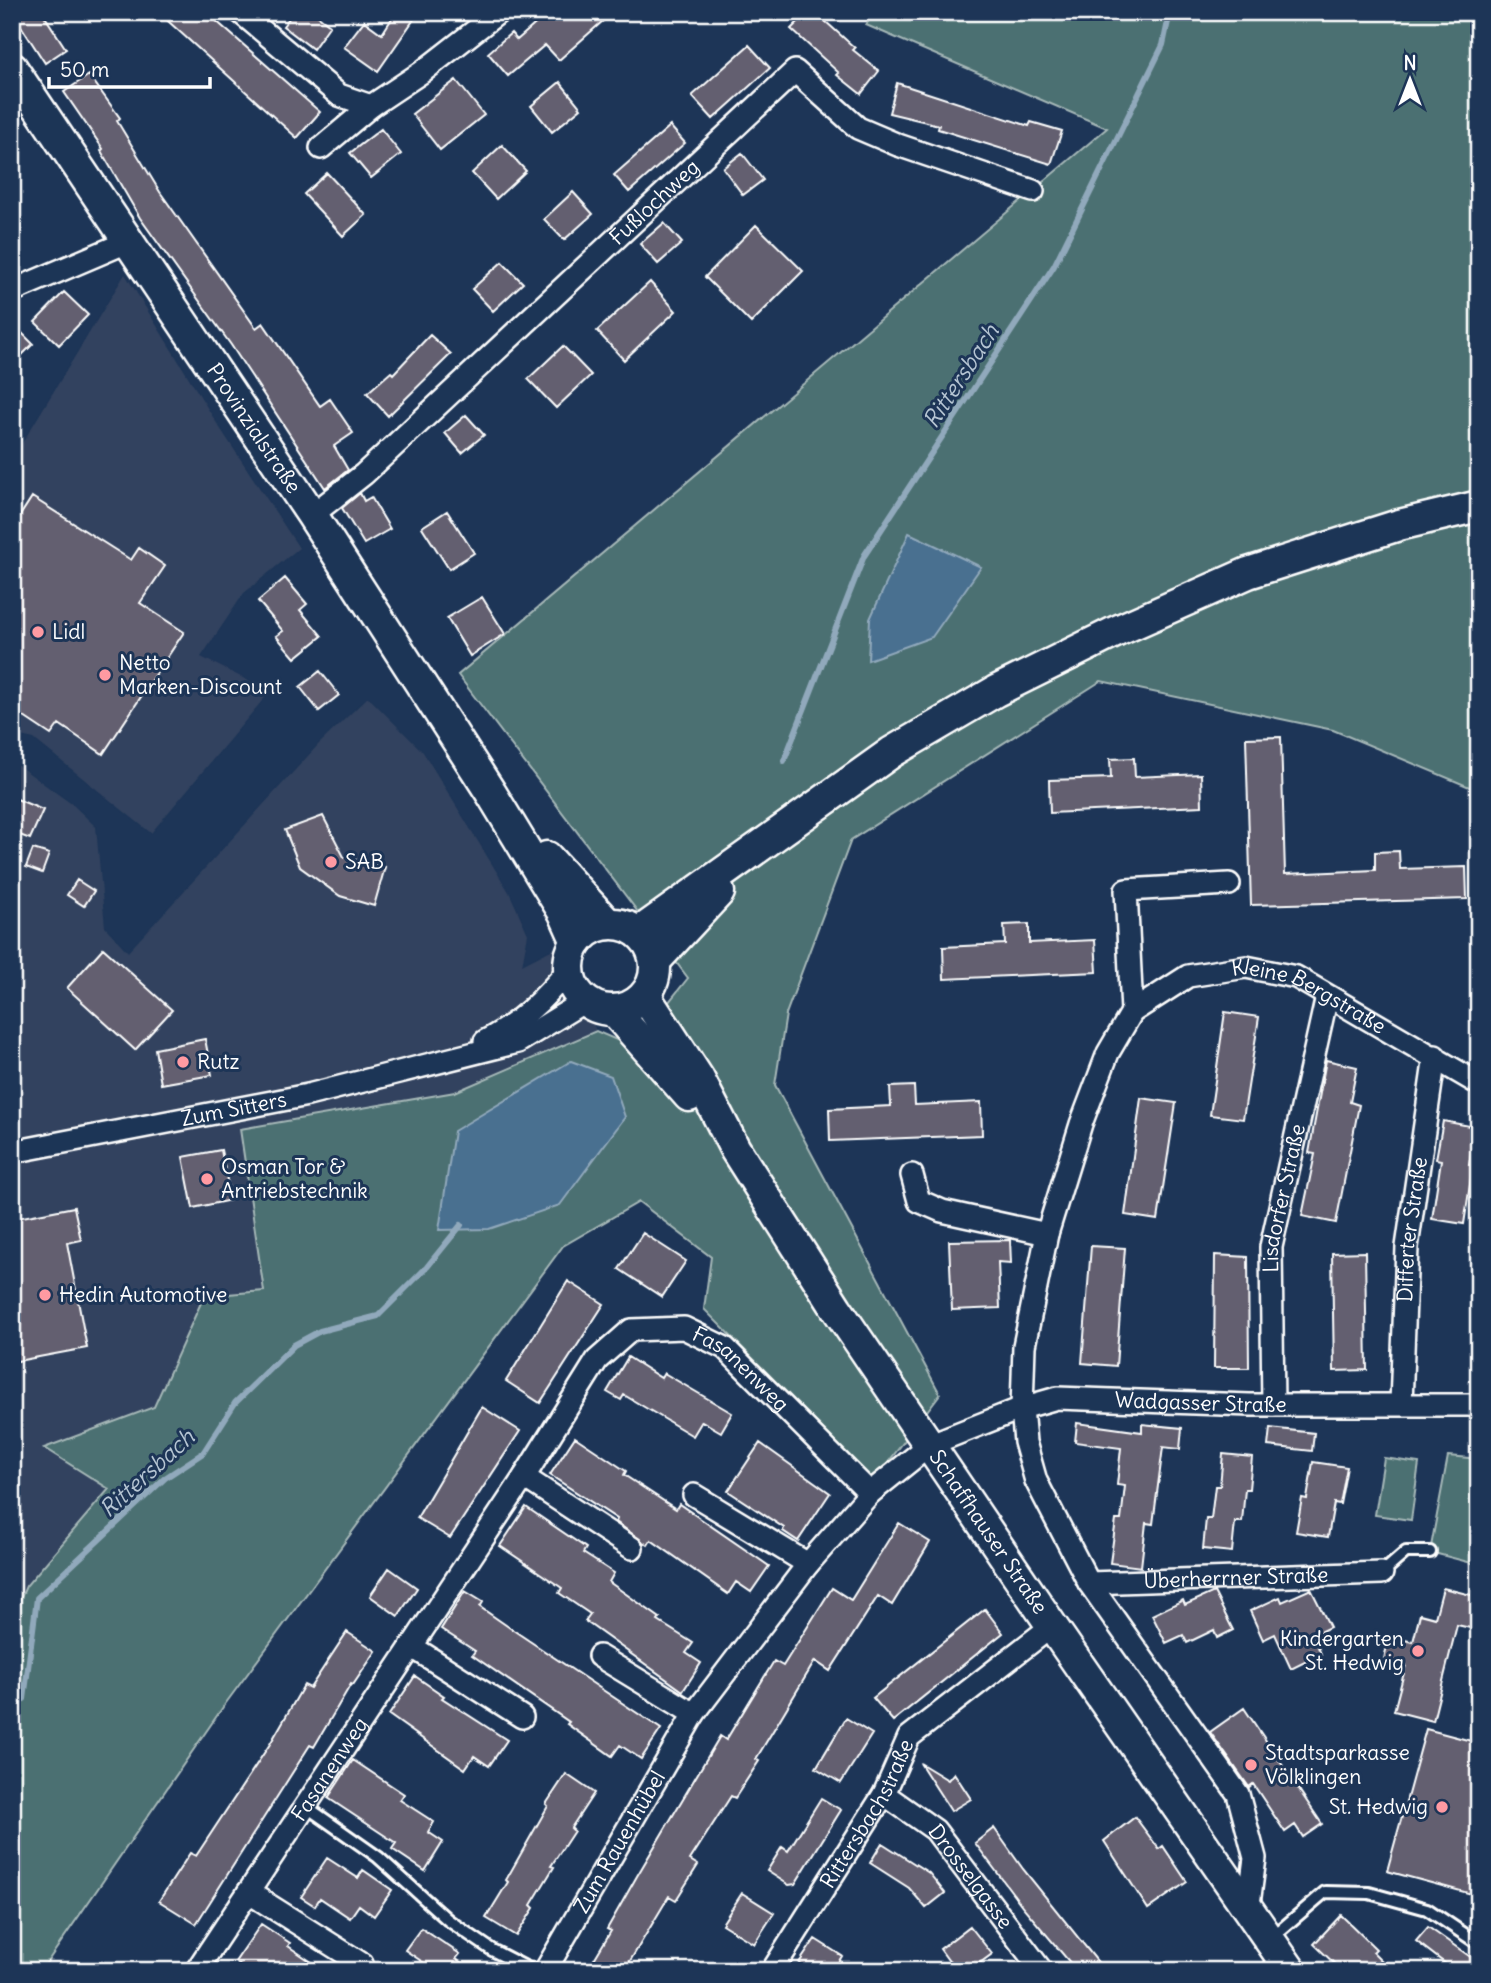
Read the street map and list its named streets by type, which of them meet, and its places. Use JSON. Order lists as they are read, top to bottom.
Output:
{
  "streets": {
    "street": [
      "Fußlochweg",
      "Provinzialstraße",
      "Kleine Bergstraße",
      "Zum Sitters",
      "Lisdorfer Straße",
      "Differter Straße",
      "Fasanenweg",
      "Wadgasser Straße",
      "Schaffhauser Straße",
      "Überherrner Straße",
      "Rittersbachstraße",
      "Zum Rauenhübel",
      "Drosselgasse"
    ]
  },
  "crossings": [
    ["Fußlochweg", "Provinzialstraße"],
    ["Provinzialstraße", "Zum Sitters"],
    ["Provinzialstraße", "Schaffhauser Straße"],
    ["Kleine Bergstraße", "Lisdorfer Straße"],
    ["Kleine Bergstraße", "Differter Straße"],
    ["Kleine Bergstraße", "Wadgasser Straße"],
    ["Kleine Bergstraße", "Überherrner Straße"],
    ["Zum Sitters", "Schaffhauser Straße"],
    ["Lisdorfer Straße", "Wadgasser Straße"],
    ["Differter Straße", "Wadgasser Straße"],
    ["Fasanenweg", "Zum Rauenhübel"],
    ["Wadgasser Straße", "Schaffhauser Straße"],
    ["Wadgasser Straße", "Zum Rauenhübel"],
    ["Schaffhauser Straße", "Rittersbachstraße"],
    ["Schaffhauser Straße", "Zum Rauenhübel"],
    ["Rittersbachstraße", "Drosselgasse"]
  ],
  "water": ["Rittersbach"],
  "places": [
    "Lidl",
    "Netto Marken-Discount",
    "SAB",
    "Rutz",
    "Osman Tor & Antriebstechnik",
    "Hedin Automotive",
    "Kindergarten St. Hedwig",
    "Stadtsparkasse Völklingen",
    "St. Hedwig"
  ],
  "scale_bar": "50 m",
  "north": "top"
}
